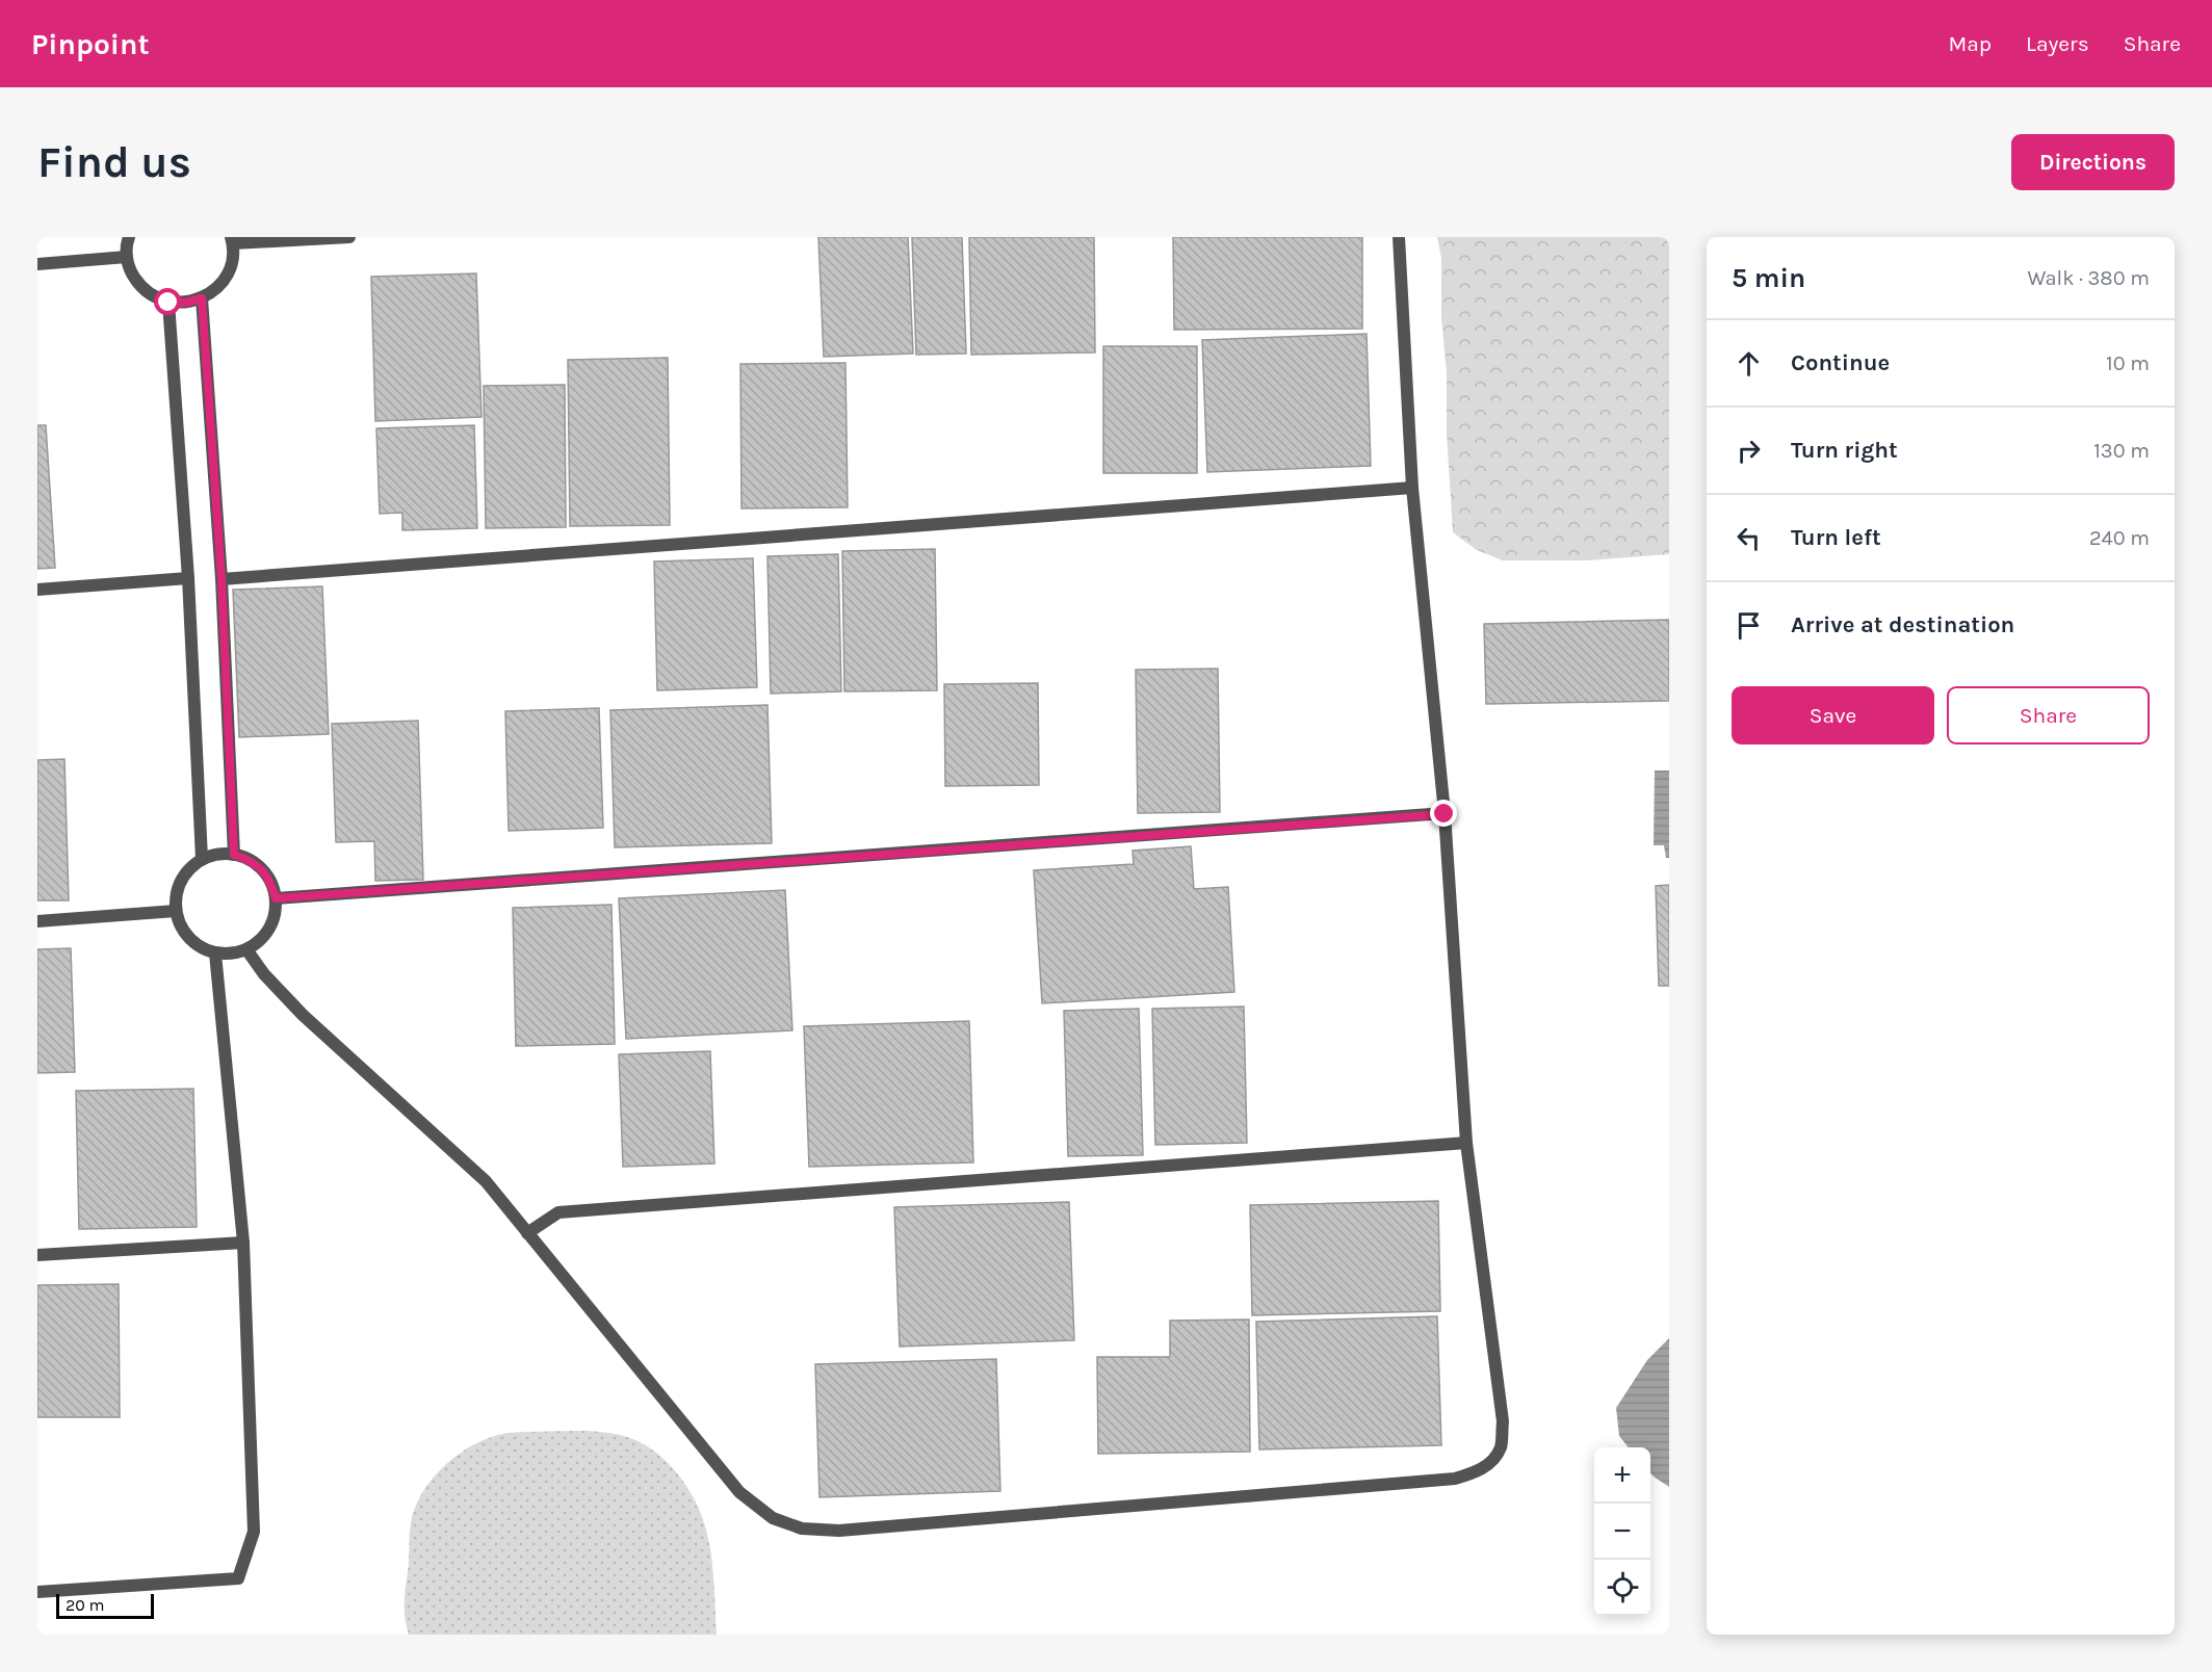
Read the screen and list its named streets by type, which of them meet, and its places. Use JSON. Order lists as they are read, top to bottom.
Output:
{
  "scale_bar": "20 m",
  "page": {
    "header": "Pinpoint",
    "nav": ["Map", "Layers", "Share"],
    "buttons": [
      "Directions",
      ["Save", "Share"]
    ],
    "title": "Find us",
    "heading": ["5 min", "Walk · 380 m"],
    "list": [
      ["Continue", "10 m"],
      ["Turn right", "130 m"],
      ["Turn left", "240 m"],
      "Arrive at destination"
    ],
    "map_buttons": ["+", "−"],
    "scale": "20 m"
  }
}
